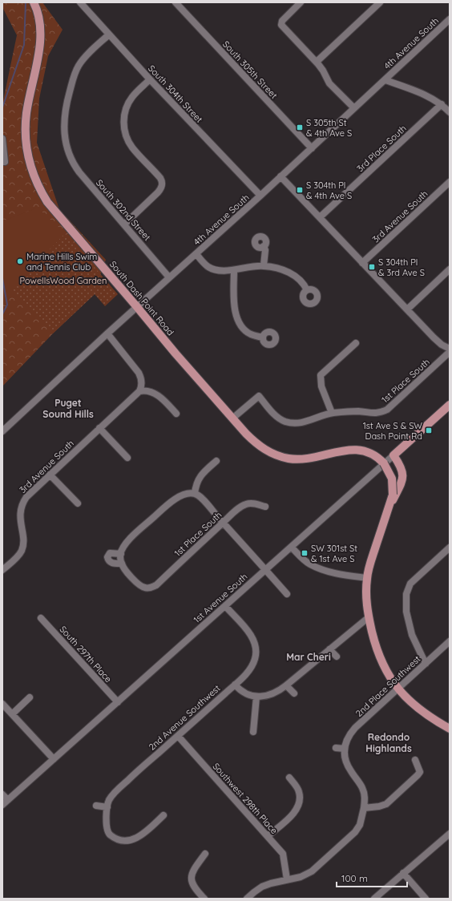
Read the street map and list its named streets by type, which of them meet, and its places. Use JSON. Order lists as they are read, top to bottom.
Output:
{
  "streets": {
    "main road": ["South Dash Point Road", "1st Avenue South"],
    "street": [
      "4th Avenue South",
      "South 305th Street",
      "South 304th Street",
      "3rd Place South",
      "South 302nd Street",
      "3rd Avenue South",
      "1st Place South",
      "South 297th Place",
      "2nd Place Southwest",
      "2nd Avenue Southwest",
      "Southwest 298th Place"
    ]
  },
  "crossings": [
    ["4th Avenue South", "South 305th Street"],
    ["4th Avenue South", "South 304th Street"],
    ["4th Avenue South", "South 302nd Street"],
    ["4th Avenue South", "South Dash Point Road"],
    ["South 304th Street", "South 302nd Street"],
    ["South Dash Point Road", "1st Place South"],
    ["1st Avenue South", "South 297th Place"],
    ["1st Avenue South", "2nd Avenue Southwest"],
    ["2nd Avenue Southwest", "Southwest 298th Place"]
  ],
  "districts": ["Puget Sound Hills", "Mar Cheri", "Redondo Highlands"],
  "parks": ["PowellsWood Garden"],
  "places": {
    "transit": [
      "S 305th St & 4th Ave S",
      "S 304th Pl & 4th Ave S",
      "S 304th Pl & 3rd Ave S",
      "1st Ave S & SW Dash Point Rd",
      "SW 301st St & 1st Ave S"
    ],
    "other": ["Marine Hills Swim and Tennis Club"]
  },
  "scale_bar": "100 m"
}
